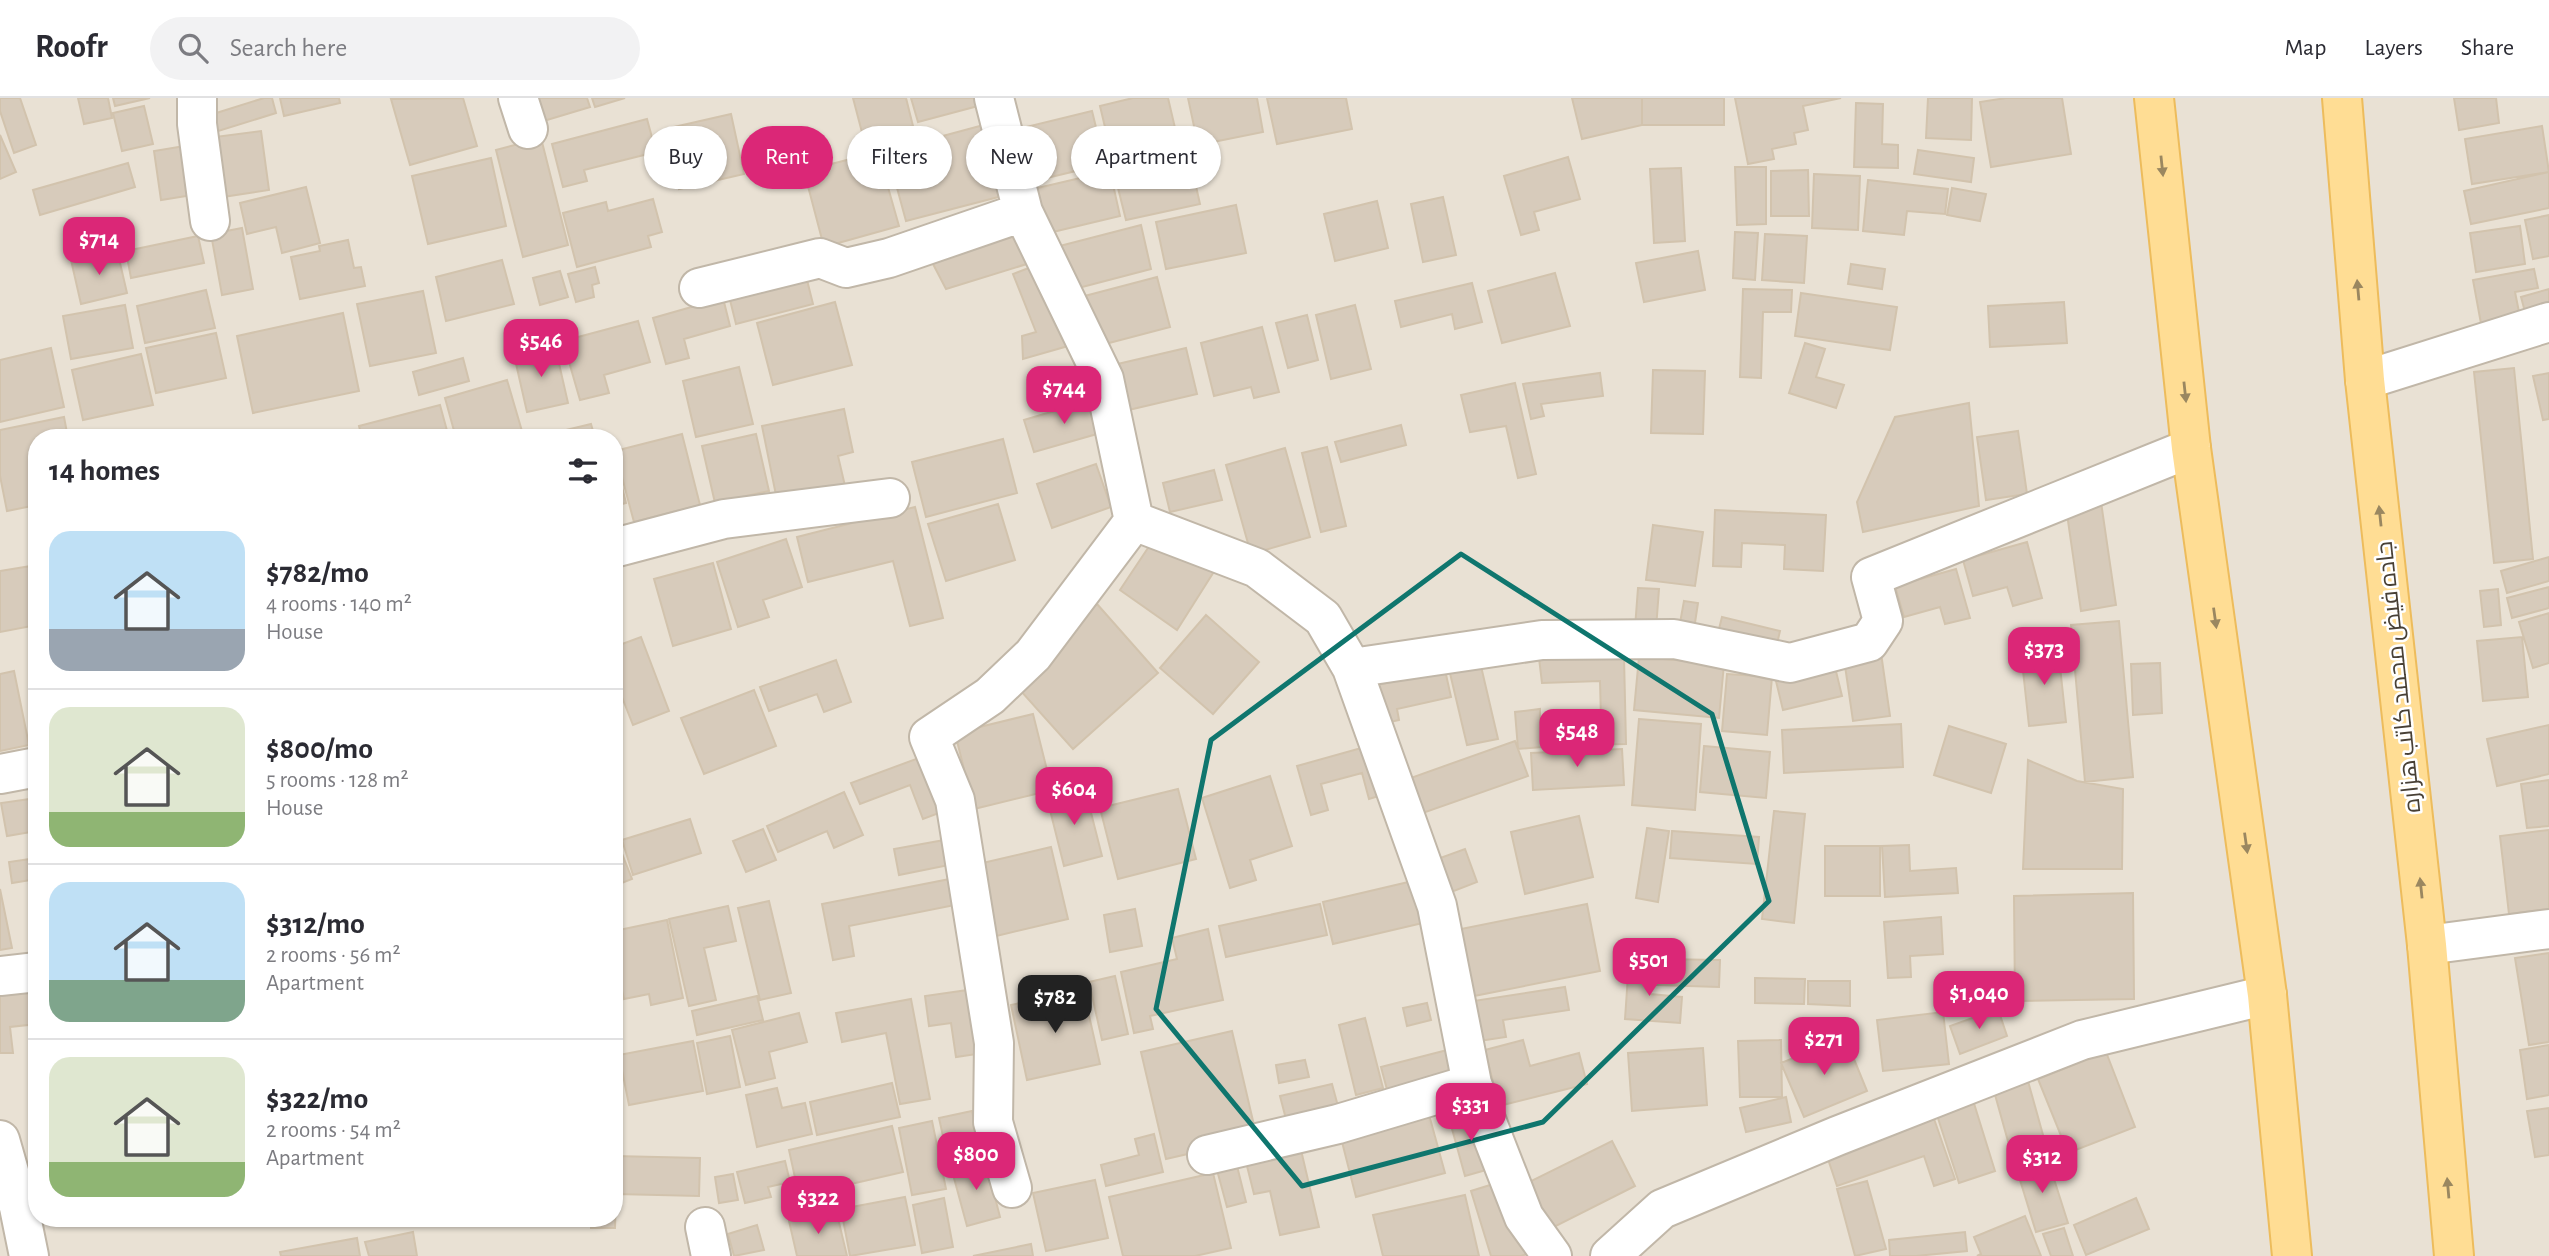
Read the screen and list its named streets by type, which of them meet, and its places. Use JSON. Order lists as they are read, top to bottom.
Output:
{
  "streets": {
    "main road": ["جاده فیض محمد کاتب هزاره"]
  },
  "page": {
    "header": "Roofr",
    "search": "Search here",
    "nav": ["Map", "Layers", "Share"],
    "chip": [
      "Buy",
      "Rent",
      "Filters",
      "New",
      "Apartment"
    ],
    "price": [
      "$714",
      "$546",
      "$744",
      "$373",
      "$548",
      "$604",
      "$501",
      "$1,040",
      "$782",
      "$271",
      "$331",
      "$800",
      "$312",
      "$322"
    ],
    "heading": "14 homes",
    "list": [
      {
        "name": "$782/mo",
        "note": "4 rooms · 140 m² · House"
      },
      {
        "name": "$800/mo",
        "note": "5 rooms · 128 m² · House"
      },
      {
        "name": "$312/mo",
        "note": "2 rooms · 56 m² · Apartment"
      },
      {
        "name": "$322/mo",
        "note": "2 rooms · 54 m² · Apartment"
      }
    ]
  }
}
